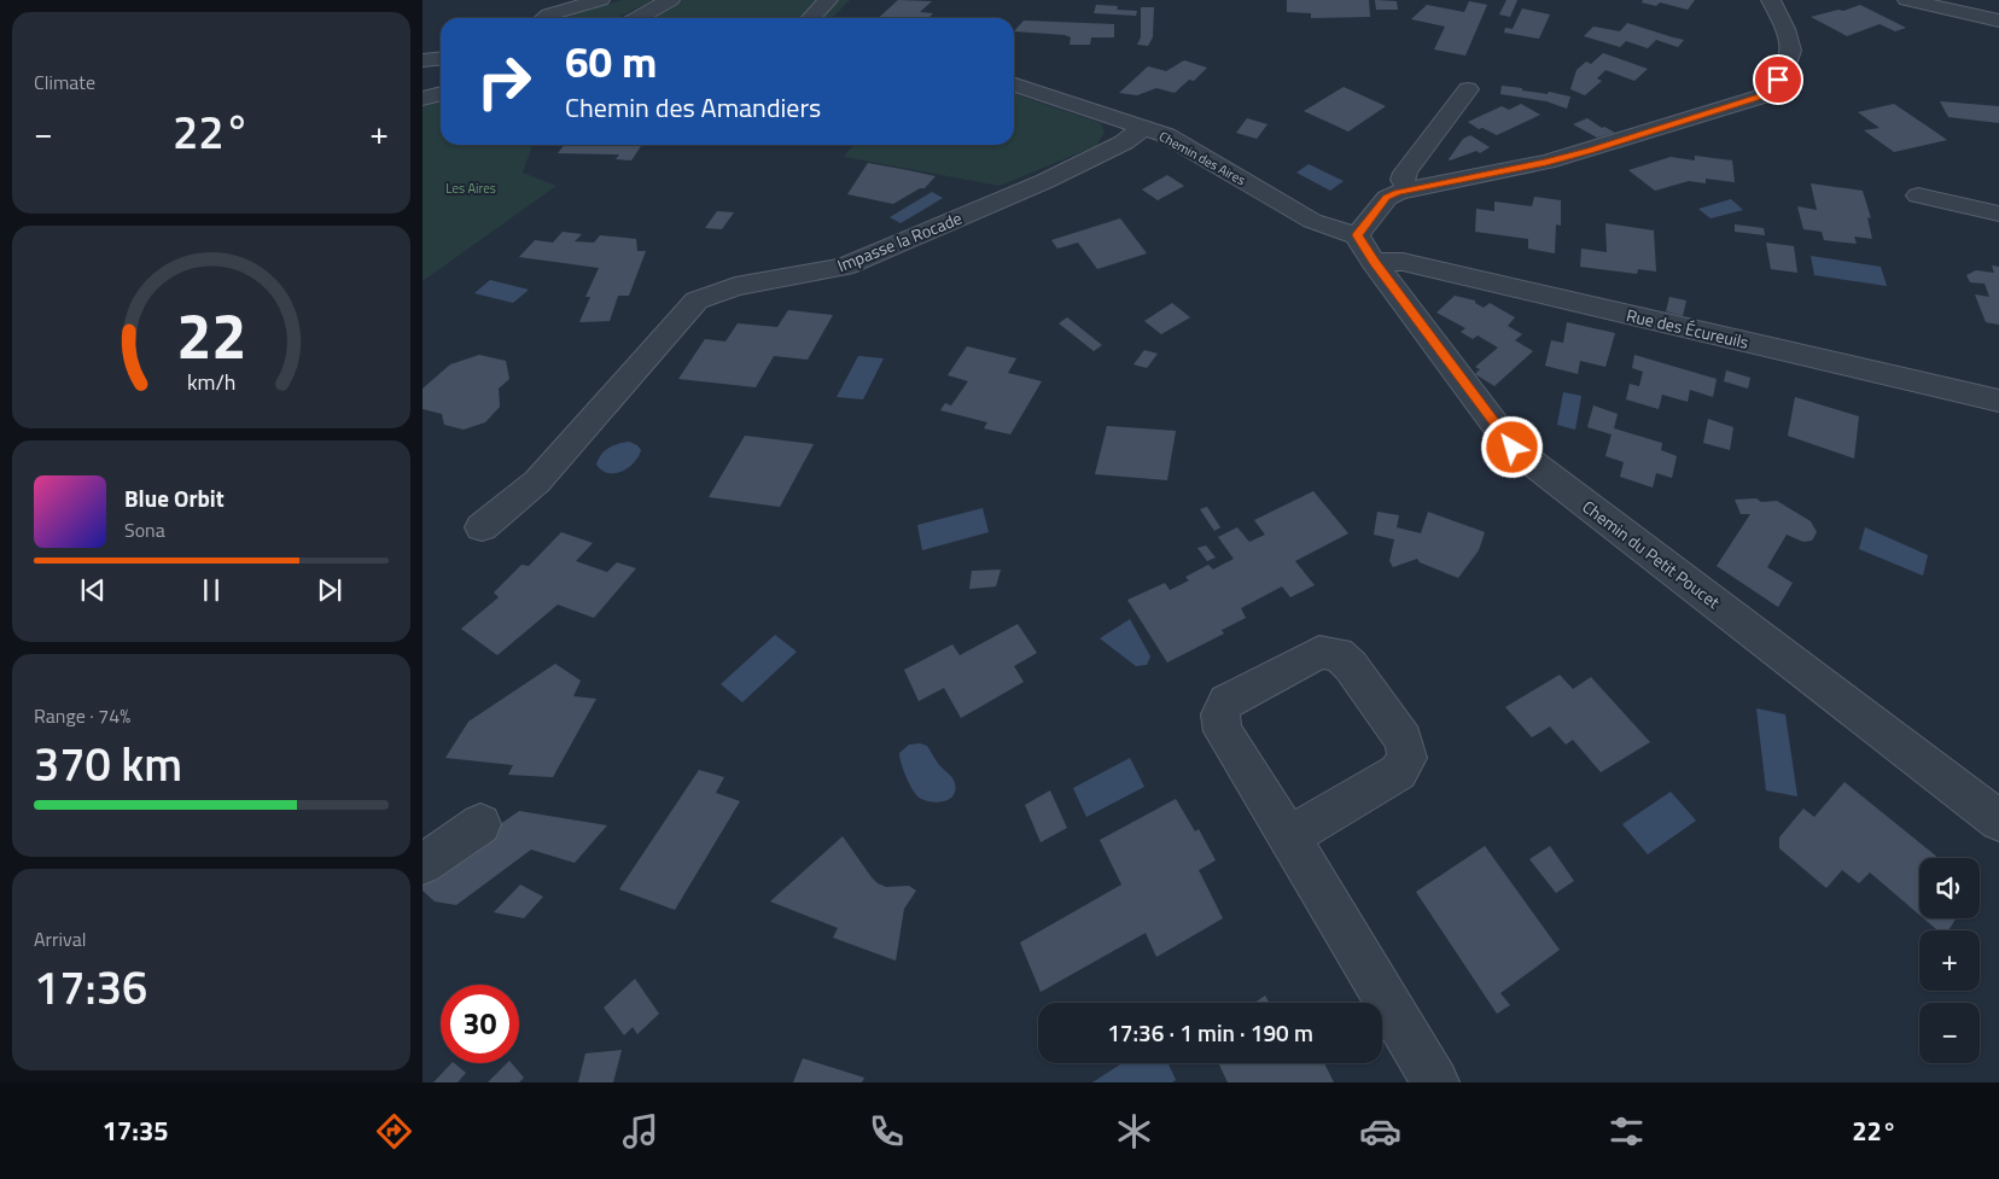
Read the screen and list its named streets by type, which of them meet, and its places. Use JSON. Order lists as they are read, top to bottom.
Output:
{
  "streets": {
    "street": [
      "Chemin des Aires",
      "Impasse la Rocade",
      "Rue des Écureuils",
      "Chemin du Petit Poucet"
    ]
  },
  "crossings": [
    ["Chemin des Aires", "Impasse la Rocade"],
    ["Chemin des Aires", "Chemin du Petit Poucet"],
    ["Rue des Écureuils", "Chemin du Petit Poucet"]
  ],
  "parks": ["Les Aires"],
  "page": {
    "tile": [
      "Climate",
      ["Range · 74%", "370 km"],
      ["Arrival", "17:36"]
    ],
    "turn": ["60 m", "Chemin des Amandiers"],
    "heat": ["−", "22°", "+"],
    "song": ["Blue Orbit", "Sona"],
    "map_buttons": ["+", "−"],
    "limit": "30",
    "trip": "17:36 · 1 min · 190 m",
    "tabs": ["17:35", "22°"],
    "gauge": ["22", "km/h"]
  }
}
